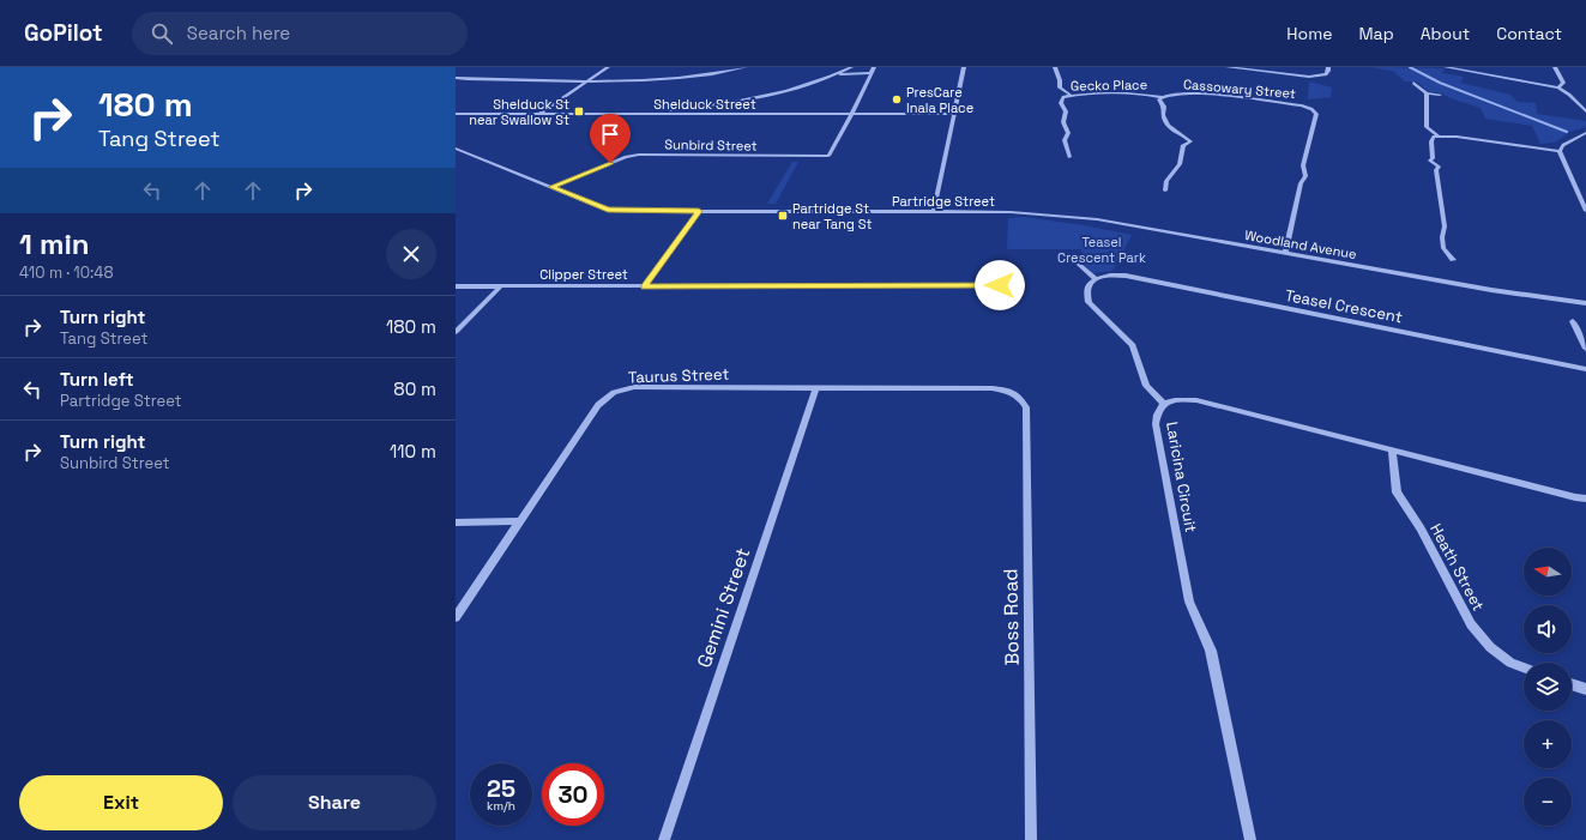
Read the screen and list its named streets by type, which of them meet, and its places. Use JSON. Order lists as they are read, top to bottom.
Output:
{
  "streets": {
    "street": [
      "Gecko Place",
      "Cassowary Street",
      "Shelduck Street",
      "Sunbird Street",
      "Partridge Street",
      "Woodland Avenue",
      "Clipper Street",
      "Teasel Crescent",
      "Taurus Street",
      "Laricina Circuit",
      "Heath Street",
      "Gemini Street",
      "Boss Road"
    ]
  },
  "crossings": [
    ["Gecko Place", "Cassowary Street"],
    ["Cassowary Street", "Woodland Avenue"],
    ["Sunbird Street", "Partridge Street"],
    ["Partridge Street", "Woodland Avenue"],
    ["Taurus Street", "Gemini Street"],
    ["Taurus Street", "Boss Road"],
    ["Laricina Circuit", "Heath Street"]
  ],
  "parks": ["Teasel Crescent Park"],
  "places": {
    "other": ["PresCare Inala Place"],
    "transit": ["Shelduck St near Swallow St", "Partridge St near Tang St"]
  },
  "north": "left",
  "page": {
    "header": "GoPilot",
    "search": "Search here",
    "nav": [
      "Home",
      "Map",
      "About",
      "Contact"
    ],
    "turn": ["180 m", "Tang Street"],
    "heading": ["1 min", "410 m · 10:48"],
    "list": [
      {
        "name": "Turn right",
        "note": "Tang Street",
        "value": "180 m"
      },
      {
        "name": "Turn left",
        "note": "Partridge Street",
        "value": "80 m"
      },
      {
        "name": "Turn right",
        "note": "Sunbird Street",
        "value": "110 m"
      }
    ],
    "map_buttons": ["+", "−"],
    "speed": "25 km/h",
    "limit": "30",
    "buttons": ["Exit", "Share"]
  }
}
